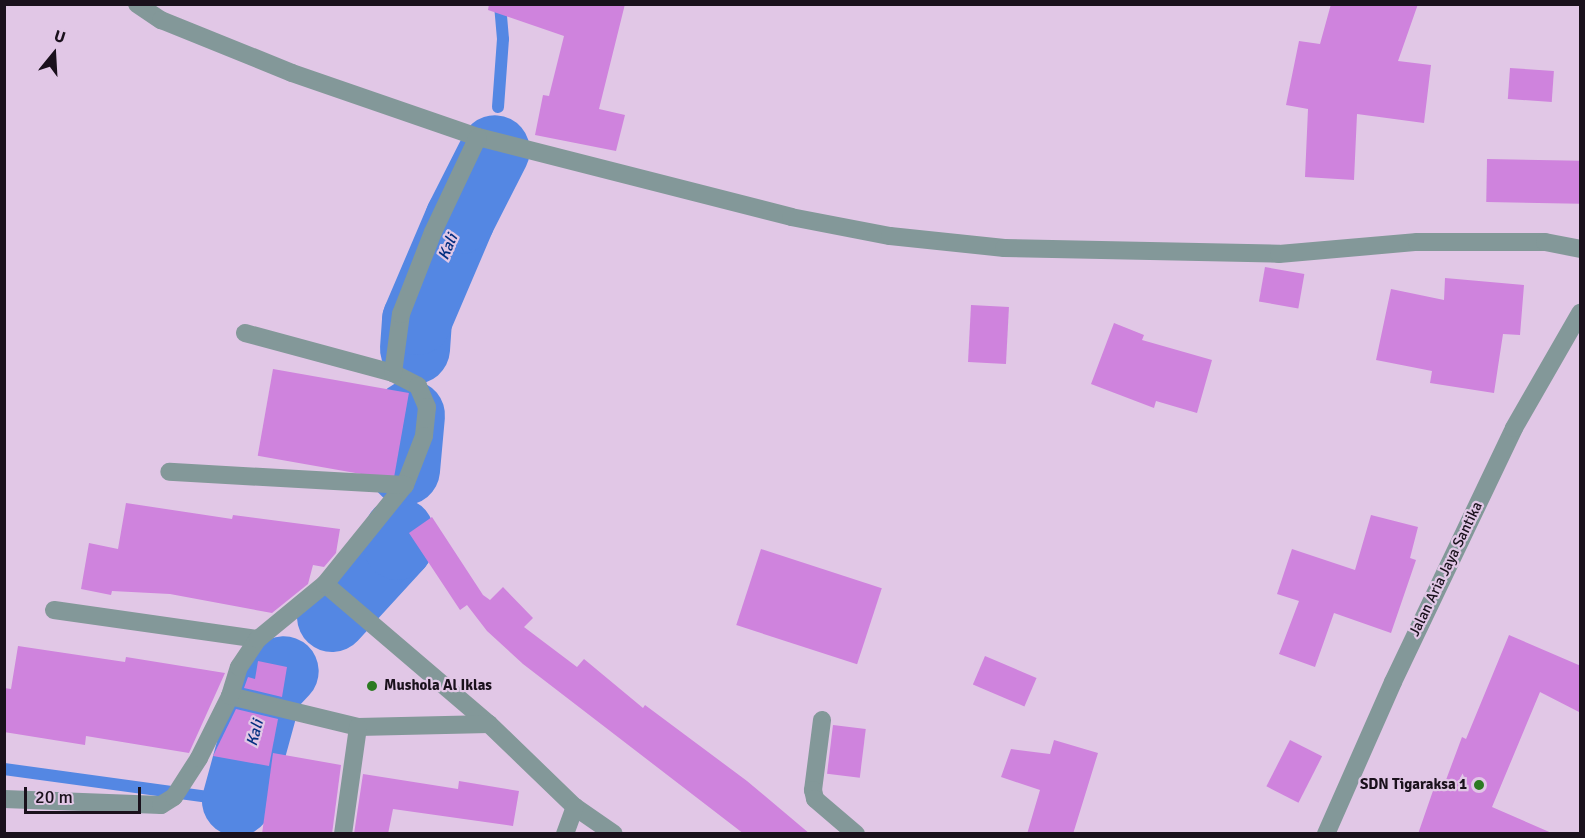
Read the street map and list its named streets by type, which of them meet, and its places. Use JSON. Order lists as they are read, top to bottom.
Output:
{
  "streets": {
    "street": ["Jalan Aria Jaya Santika"]
  },
  "water": ["Kali"],
  "places": ["Mushola Al Iklas", "SDN Tigaraksa 1"],
  "scale_bar": "20 m",
  "north": "top"
}
